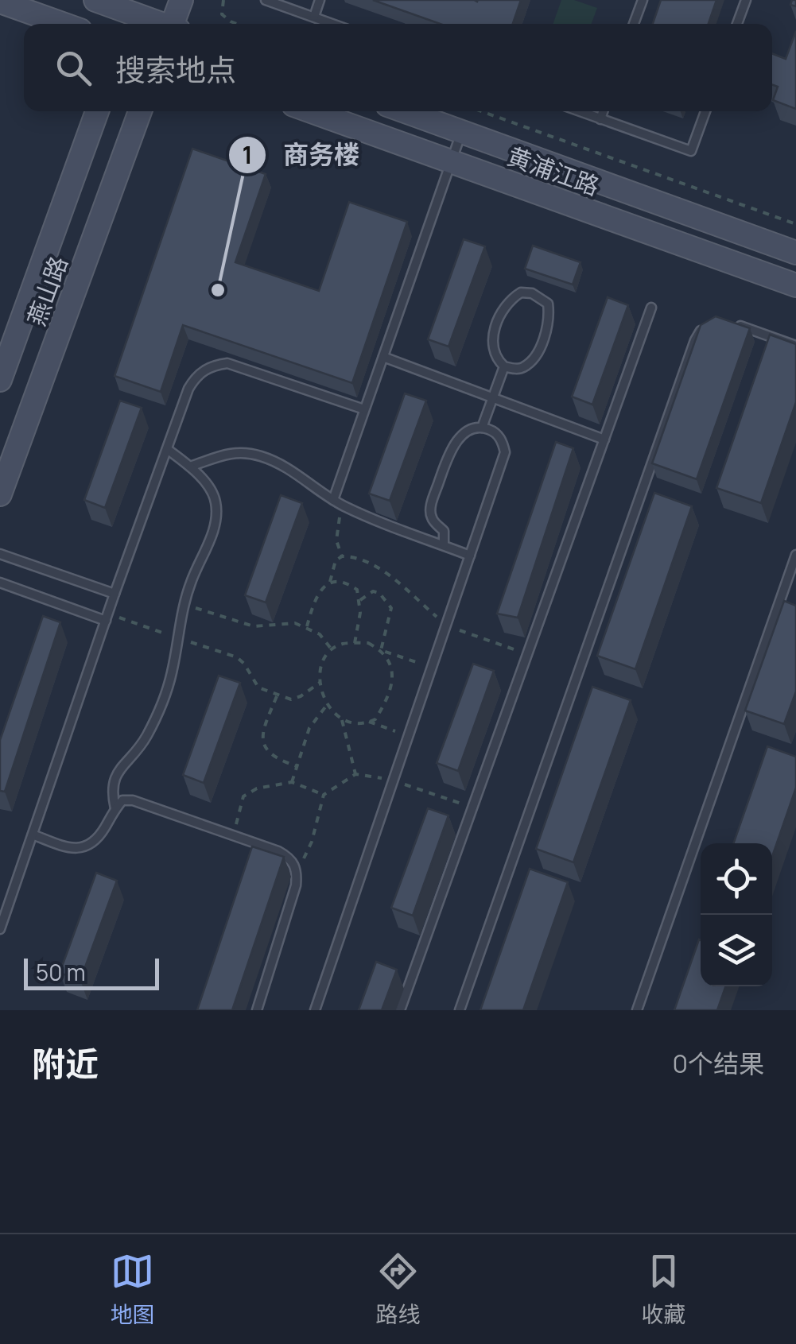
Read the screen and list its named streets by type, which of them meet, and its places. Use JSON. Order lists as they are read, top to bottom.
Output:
{
  "streets": {
    "street": ["黄浦江路", "燕山路"]
  },
  "places": ["商务楼"],
  "scale_bar": "50 m",
  "page": {
    "search": "搜索地点",
    "scale": "50 m",
    "heading": ["附近", "0个结果"],
    "nav": ["地图", "路线", "收藏"]
  }
}
